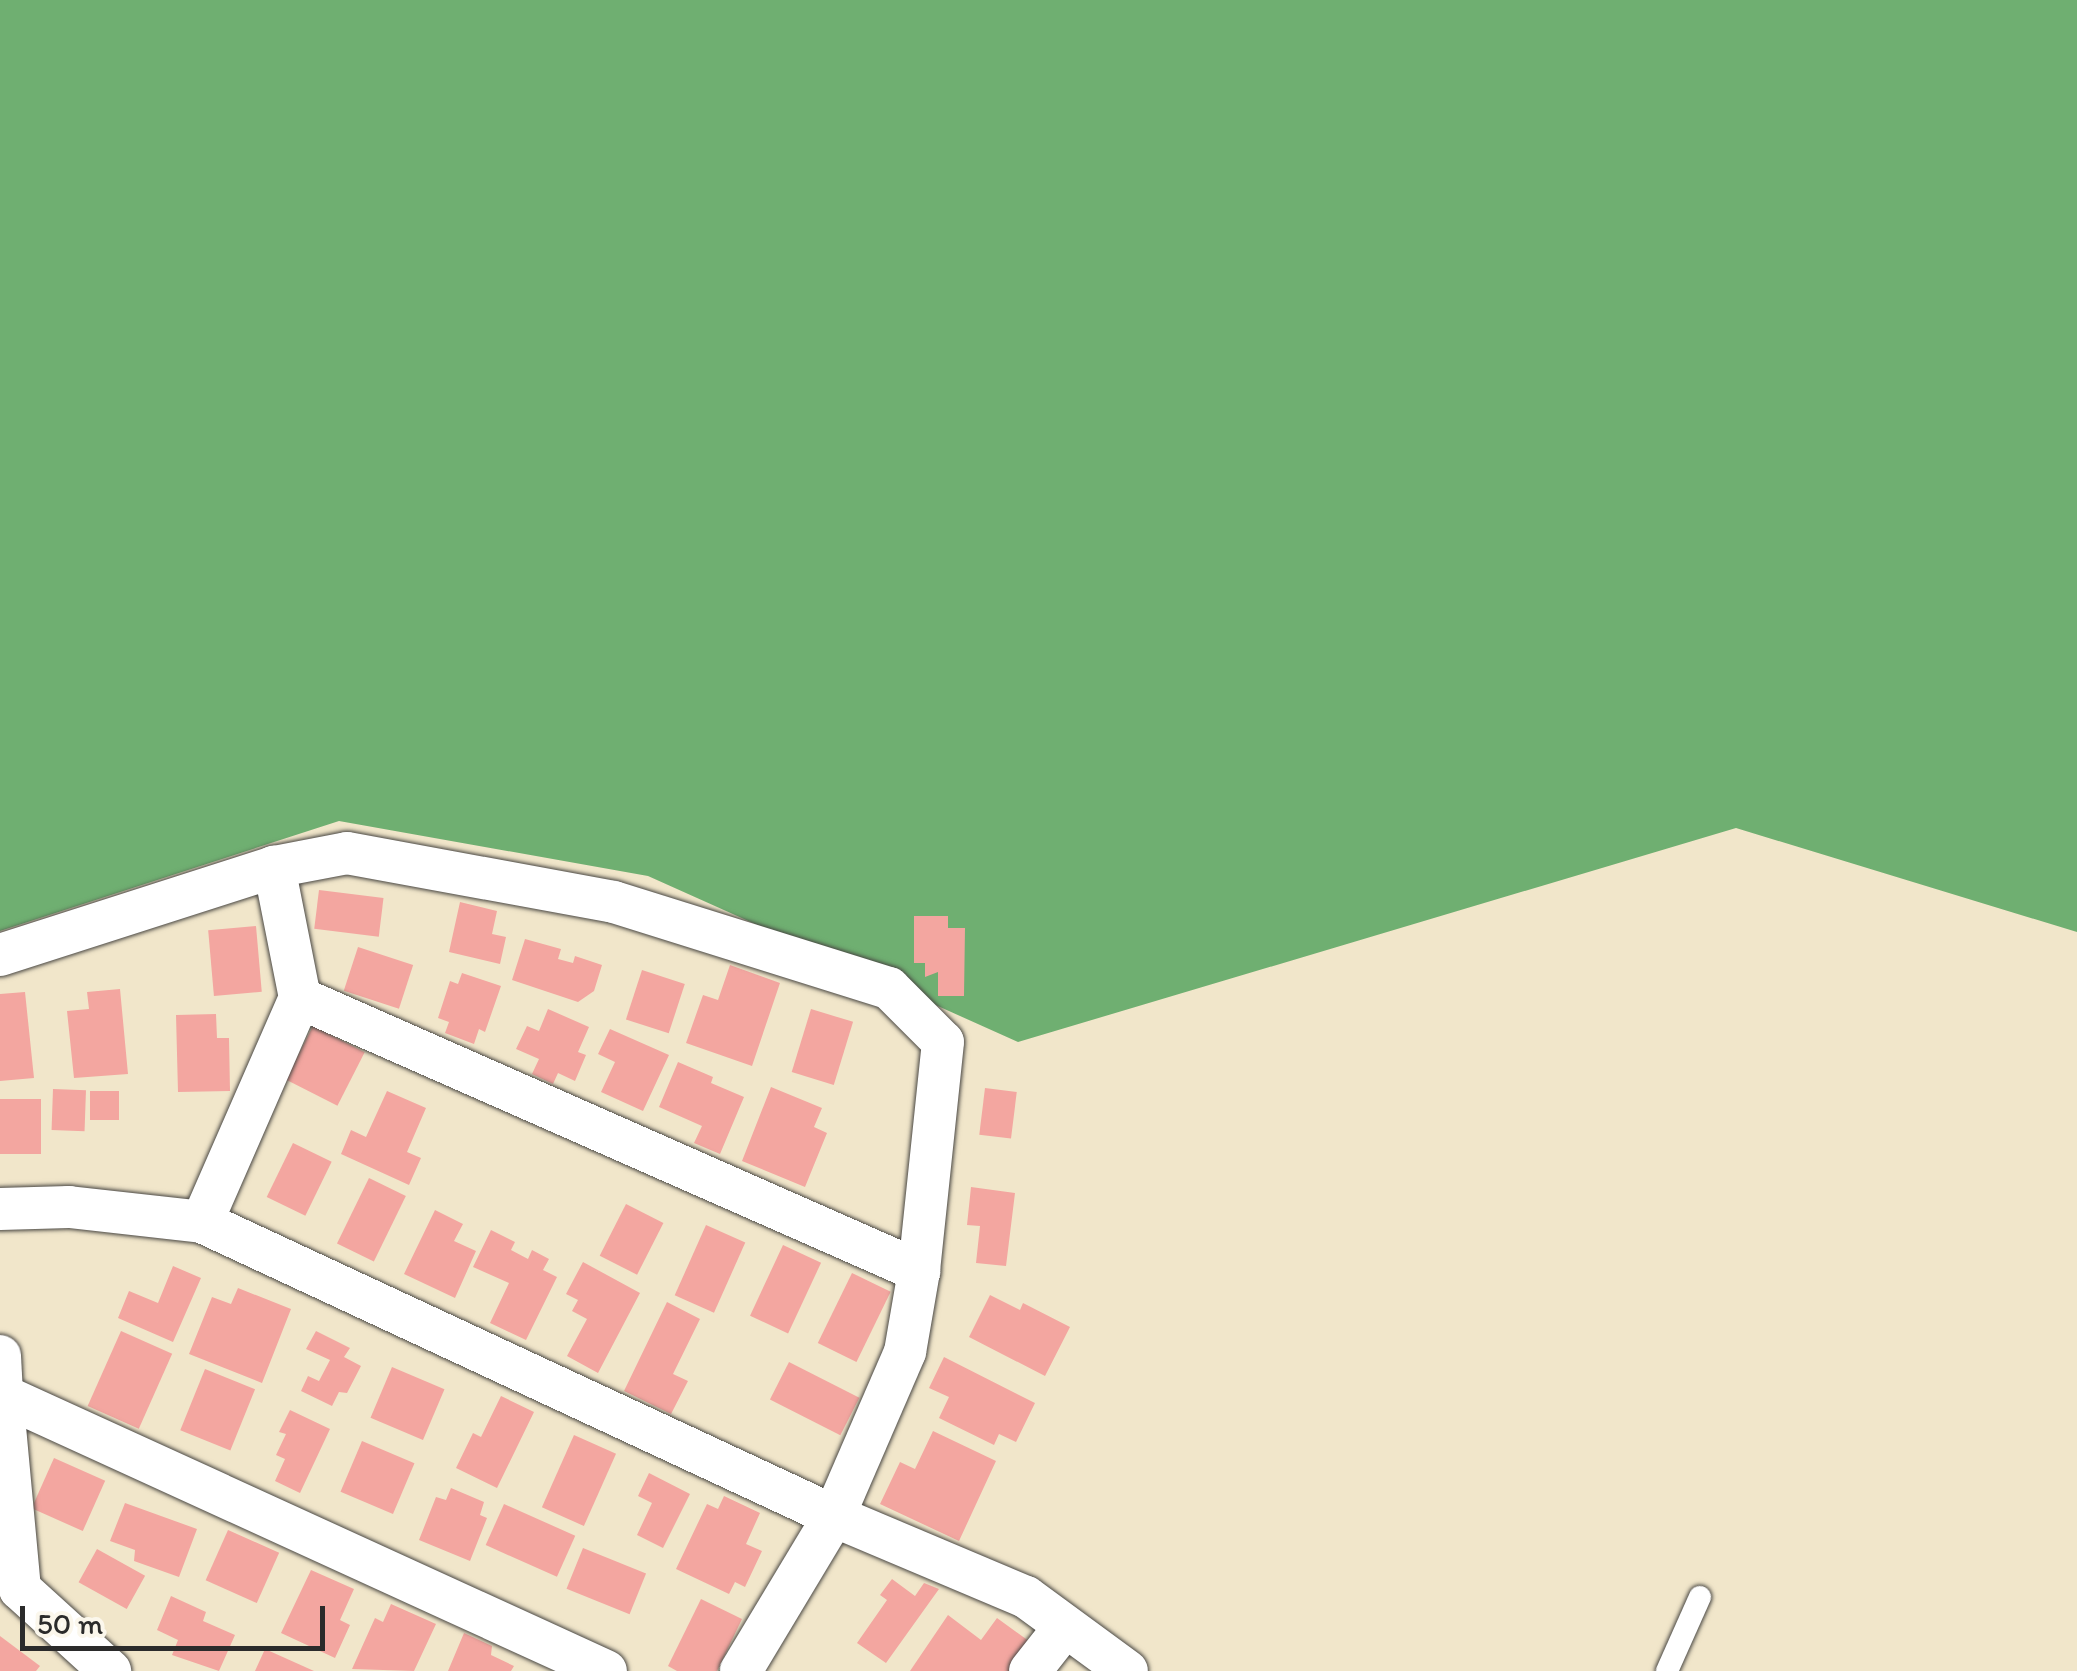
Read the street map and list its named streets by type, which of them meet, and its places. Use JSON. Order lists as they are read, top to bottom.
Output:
{
  "scale_bar": "50 m"
}
